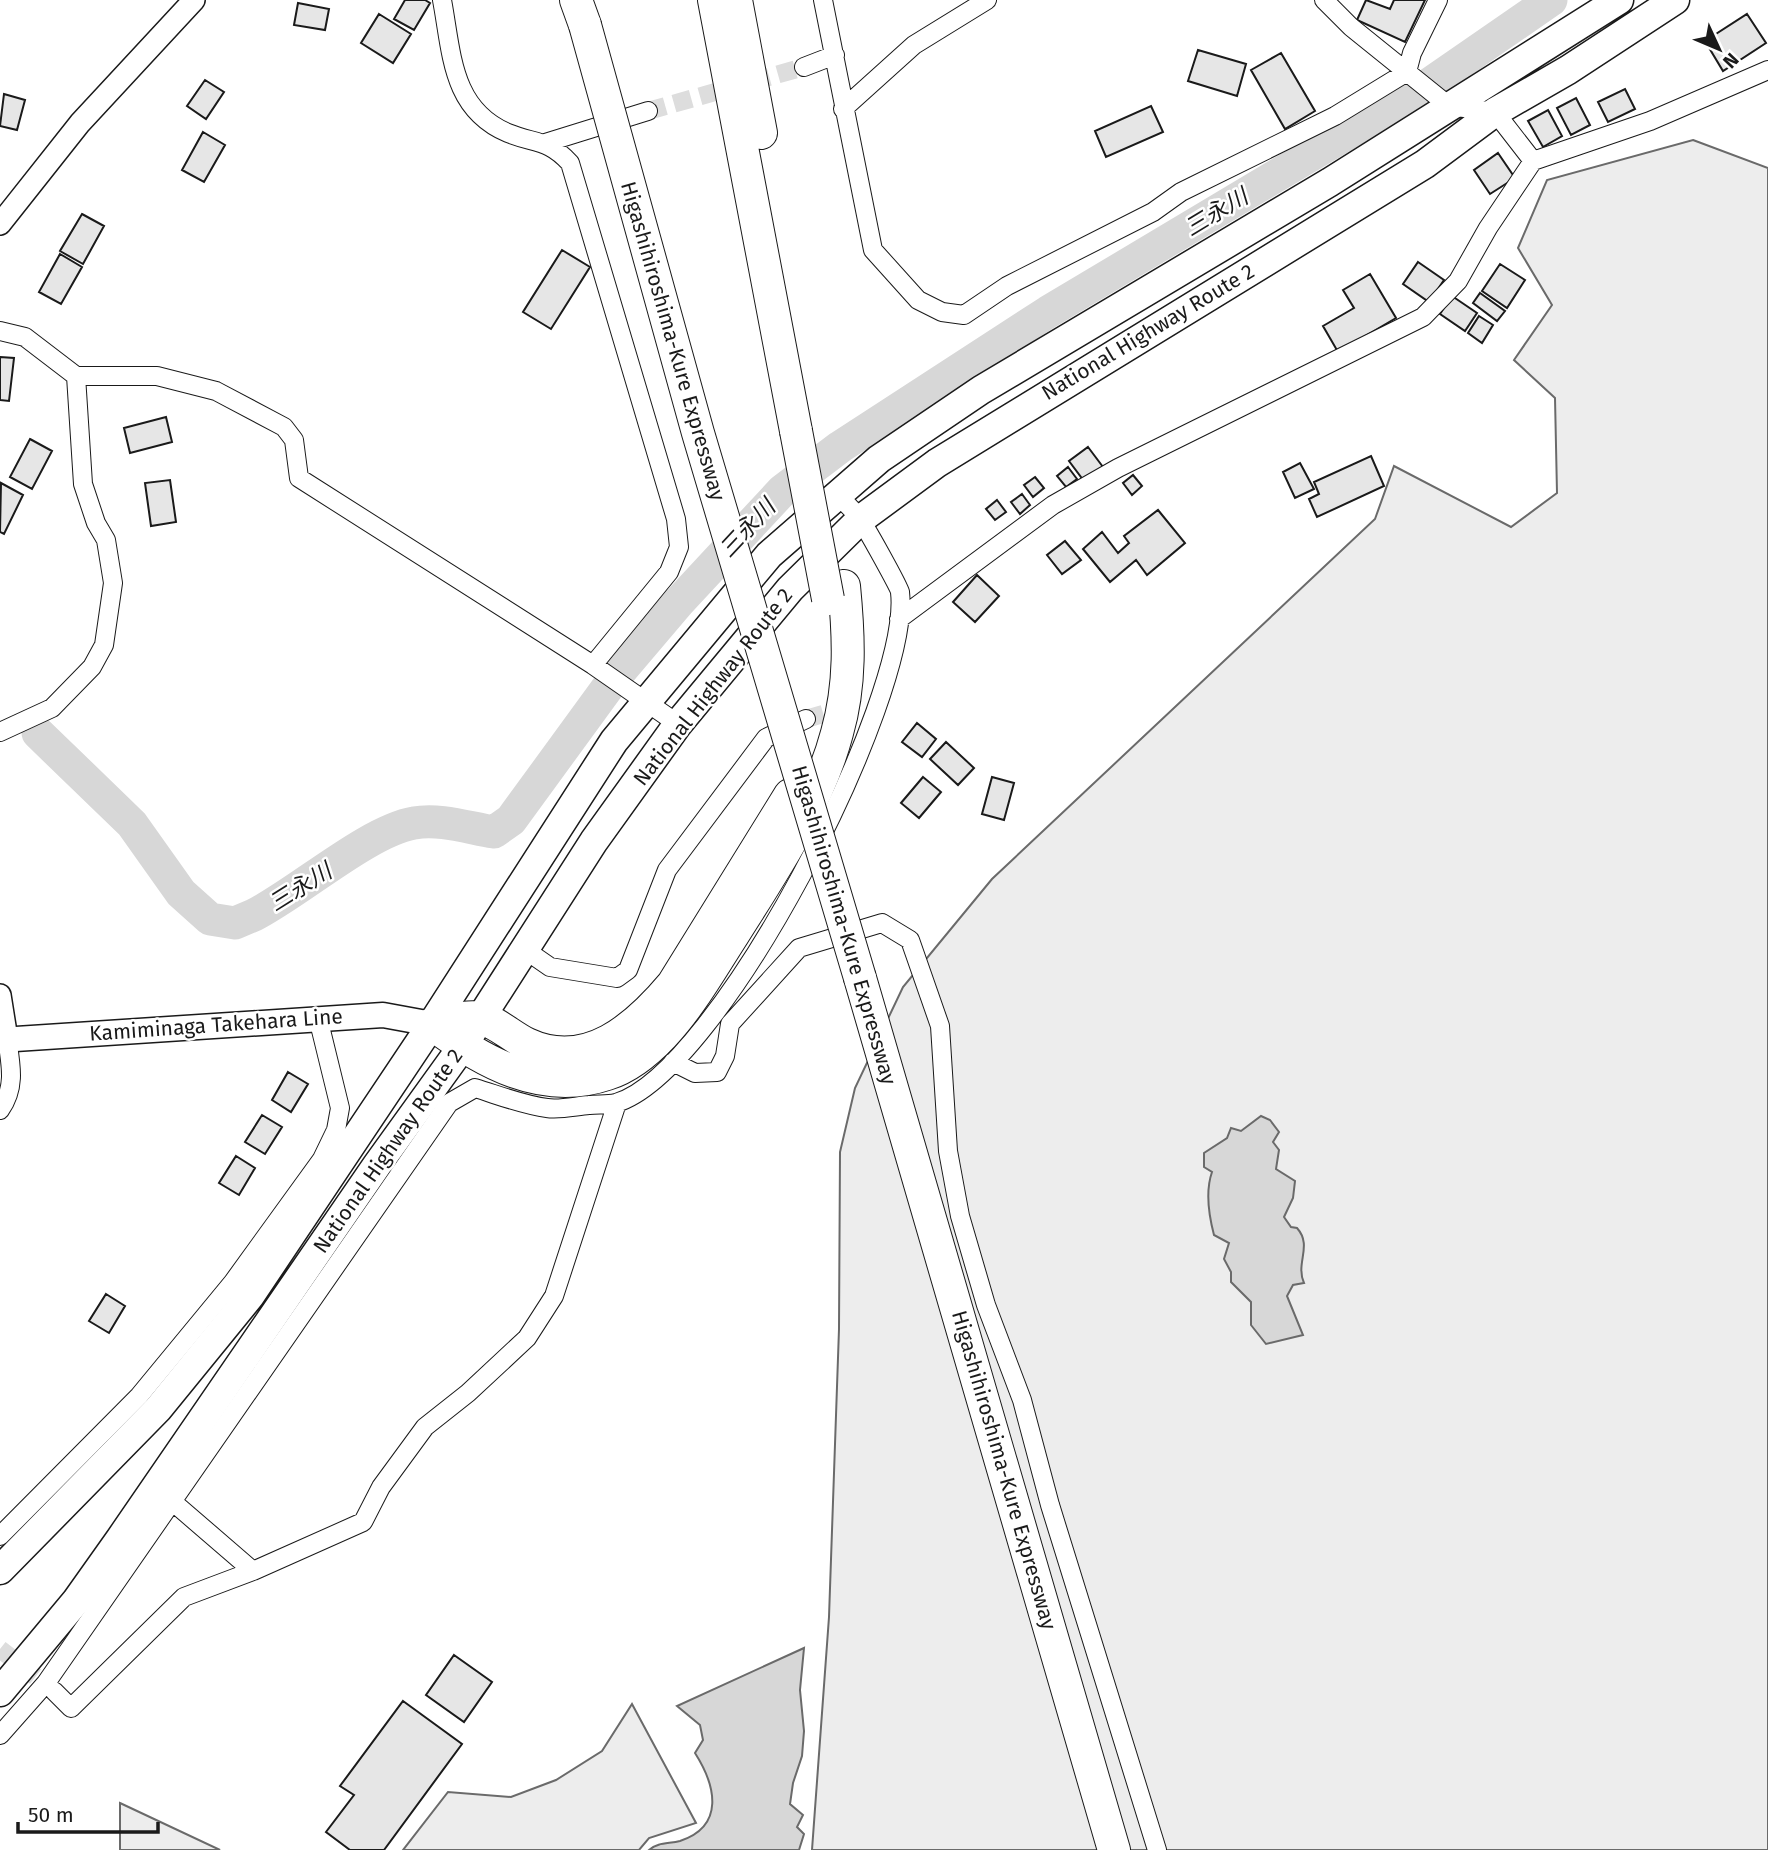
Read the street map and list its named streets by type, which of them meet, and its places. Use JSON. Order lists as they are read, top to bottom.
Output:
{
  "streets": {
    "highway": ["National Highway Route 2", "Higashihiroshima-Kure Expressway"],
    "main road": ["Kamiminaga Takehara Line"]
  },
  "crossings": [
    ["National Highway Route 2", "Kamiminaga Takehara Line"]
  ],
  "water": ["三永川"],
  "scale_bar": "50 m",
  "north": "bottom right"
}
